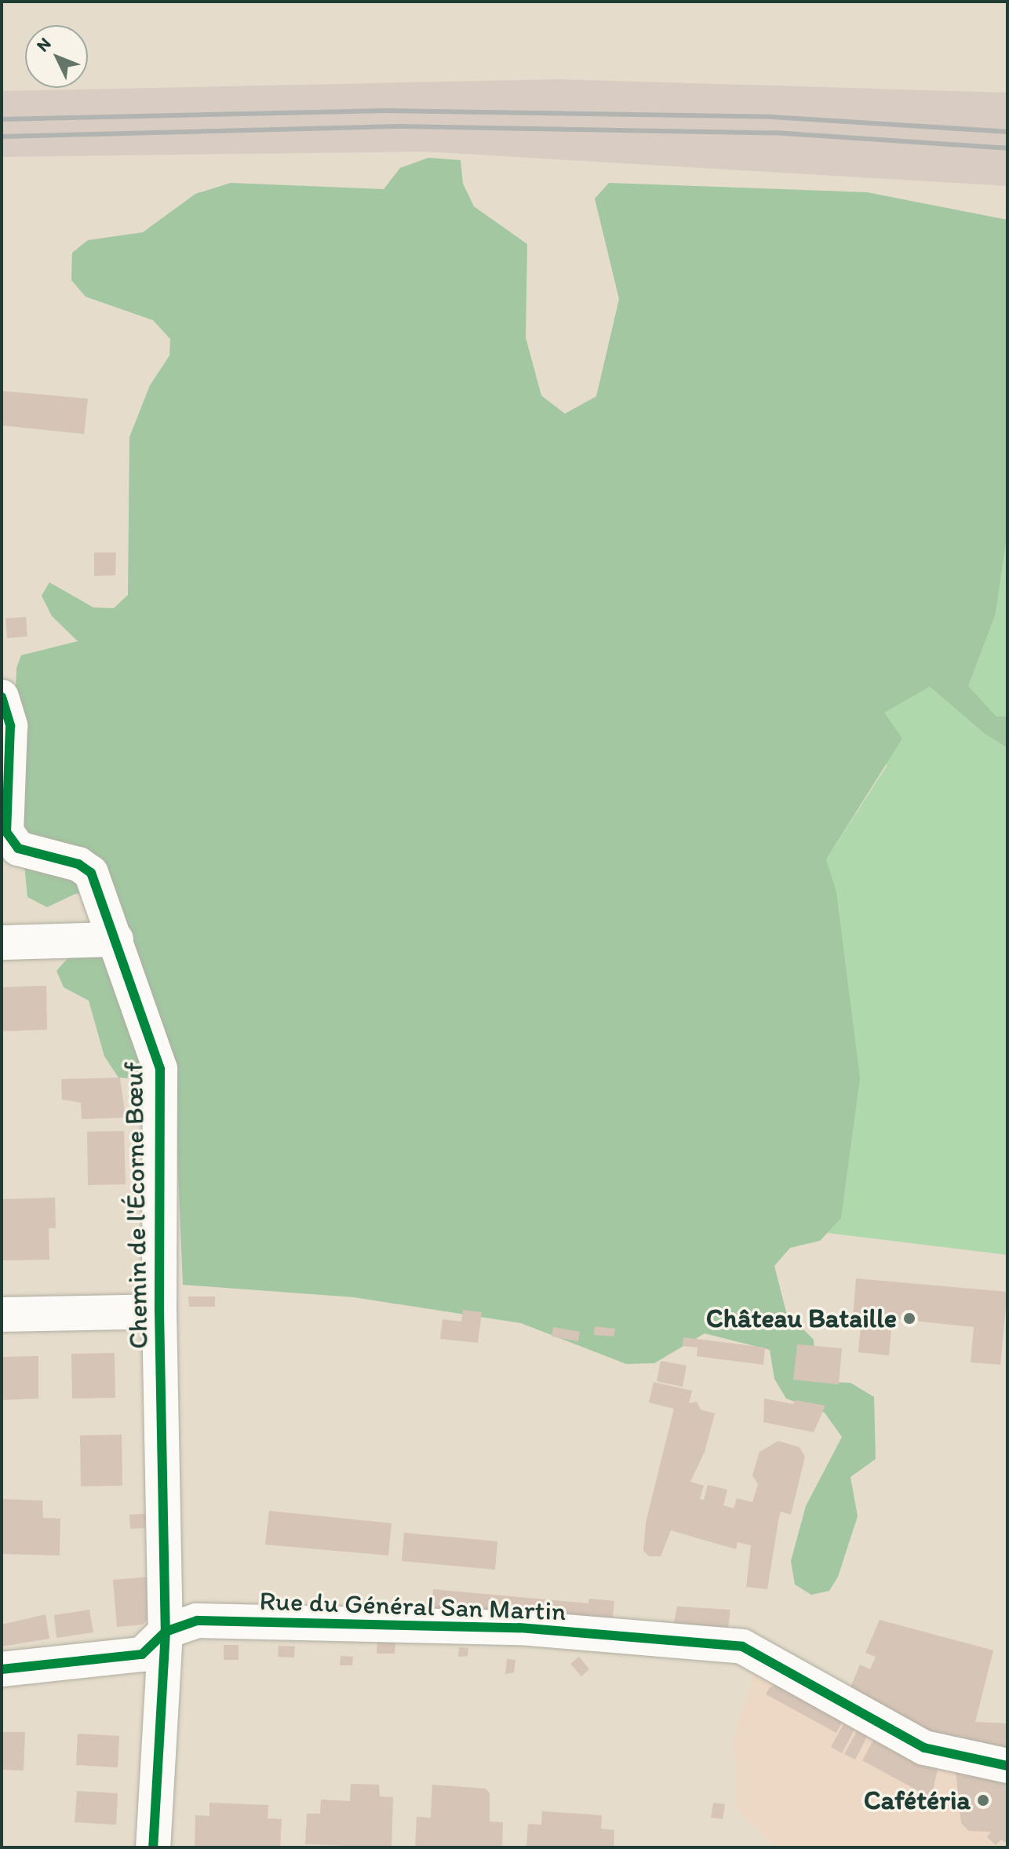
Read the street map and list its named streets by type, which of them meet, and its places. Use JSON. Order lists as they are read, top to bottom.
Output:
{
  "streets": {
    "street": ["Chemin de l'Écorne Bœuf", "Rue du Général San Martin"]
  },
  "crossings": [
    ["Chemin de l'Écorne Bœuf", "Rue du Général San Martin"]
  ],
  "places": ["Château Bataille", "Cafétéria"],
  "north": "top left"
}
